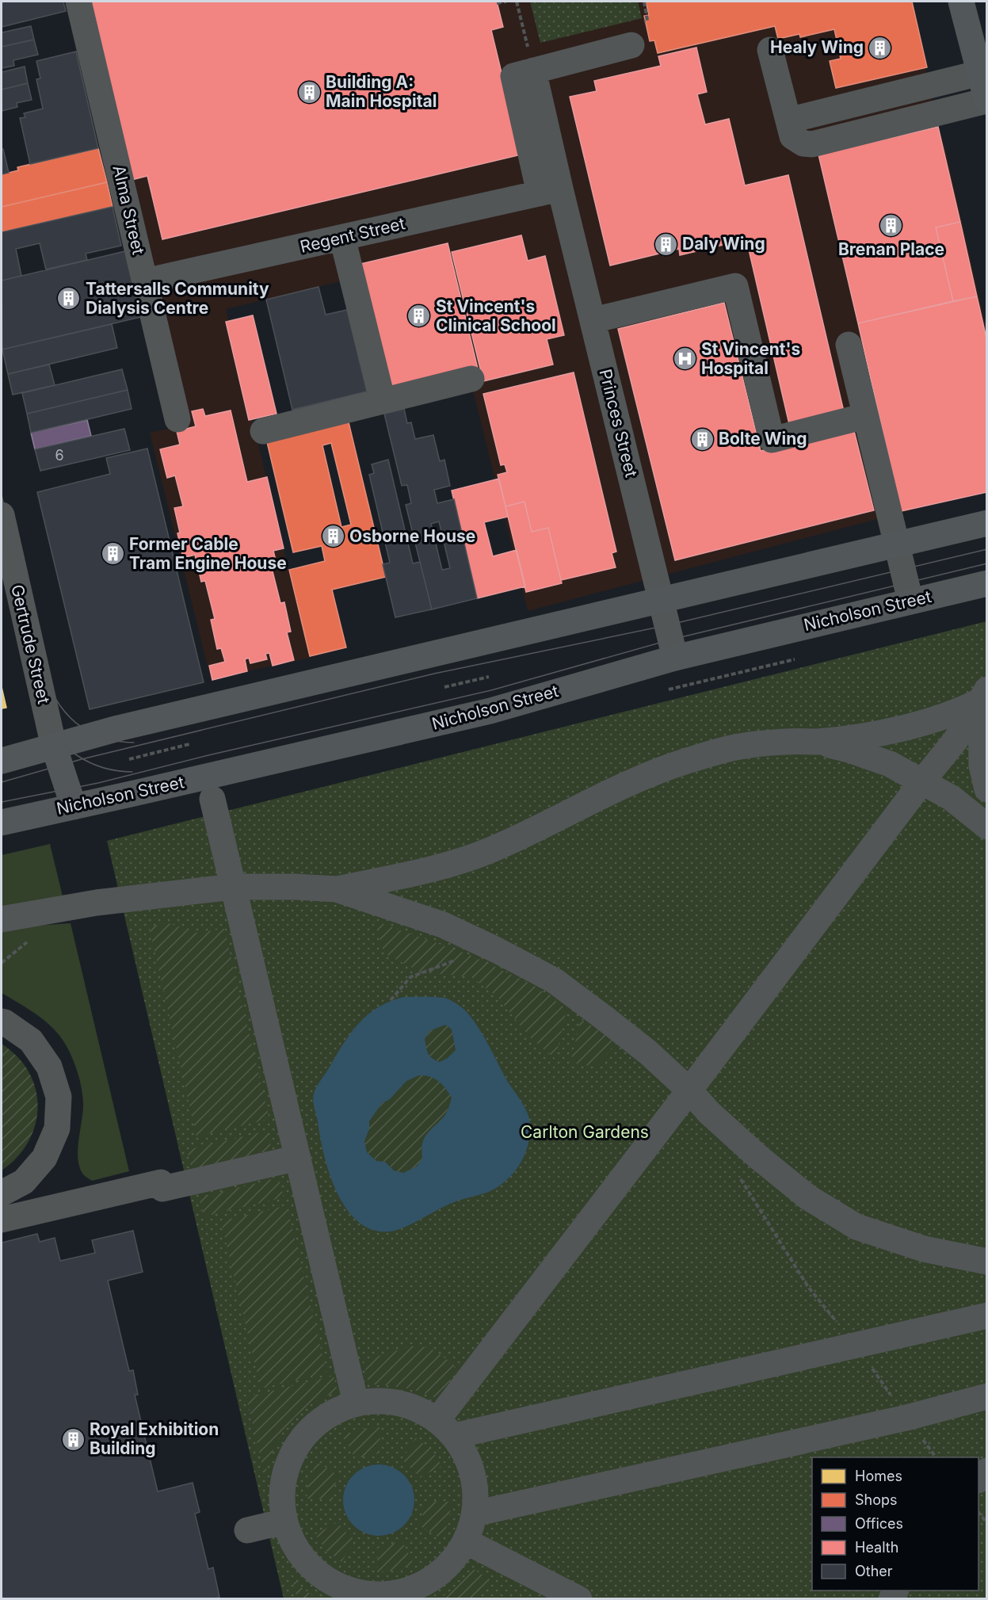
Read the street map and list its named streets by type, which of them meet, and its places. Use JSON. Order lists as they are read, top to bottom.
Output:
{
  "streets": {
    "main road": ["Nicholson Street"],
    "street": [
      "Alma Street",
      "Regent Street",
      "Princes Street",
      "Gertrude Street"
    ]
  },
  "crossings": [
    ["Alma Street", "Regent Street"],
    ["Regent Street", "Princes Street"],
    ["Princes Street", "Nicholson Street"]
  ],
  "parks": ["Carlton Gardens"],
  "places": {
    "building": [
      "Healy Wing",
      "Building A: Main Hospital",
      "Brenan Place",
      "Daly Wing",
      "Tattersalls Community Dialysis Centre",
      "St Vincent's Clinical School",
      "Bolte Wing",
      "Osborne House",
      "Former Cable Tram Engine House",
      "Royal Exhibition Building"
    ],
    "hospital": ["St Vincent's Hospital"]
  },
  "house_numbers": ["6"],
  "legend": [
    "Homes",
    "Shops",
    "Offices",
    "Health",
    "Other"
  ]
}
